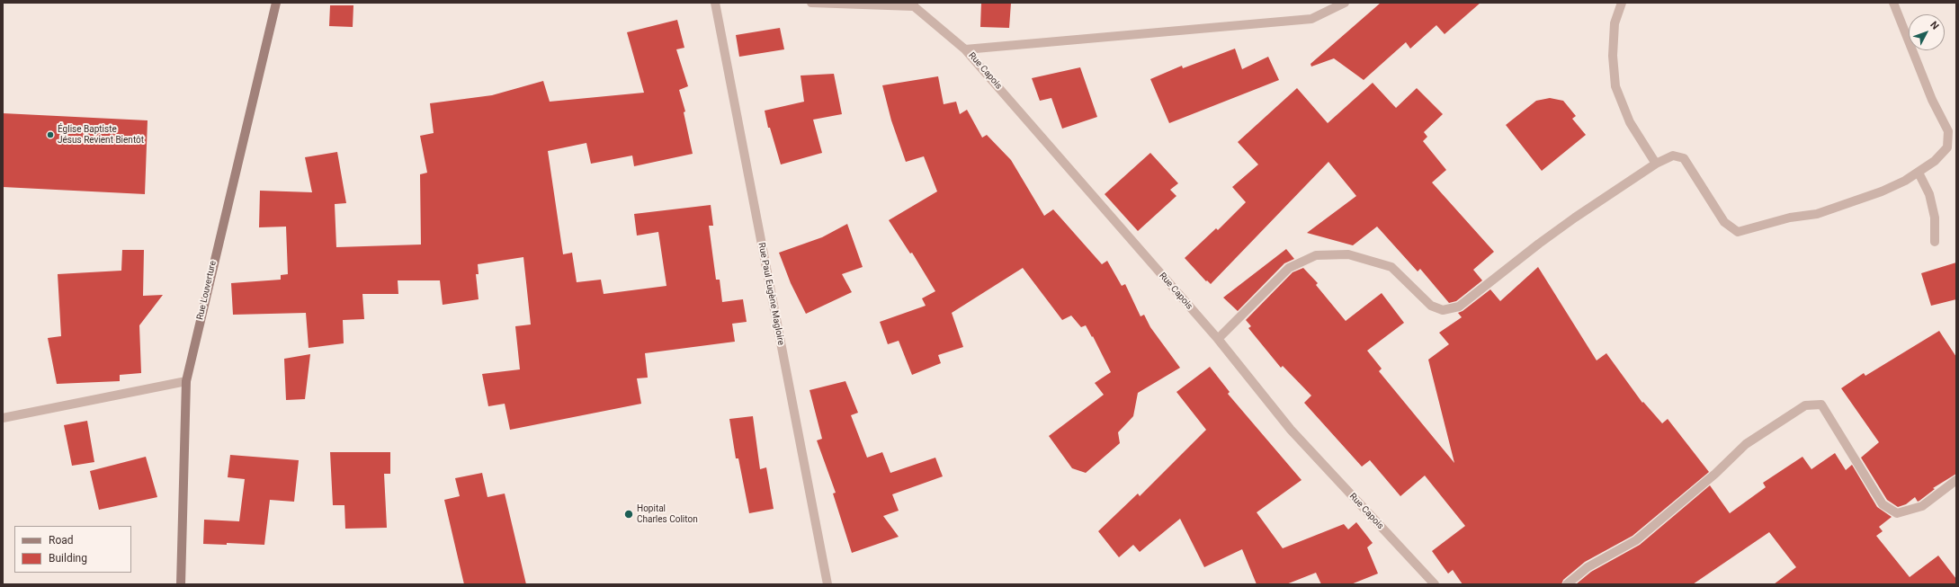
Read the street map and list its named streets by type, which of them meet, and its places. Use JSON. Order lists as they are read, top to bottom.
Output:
{
  "streets": {
    "main road": ["Rue Louverture"],
    "street": ["Rue Capois", "Rue Paul Eugène Magloire"]
  },
  "places": ["Église Baptiste Jésus Revient Bientôt", "Hopital Charles Coliton"],
  "legend": ["Road", "Building"],
  "north": "top right"
}
